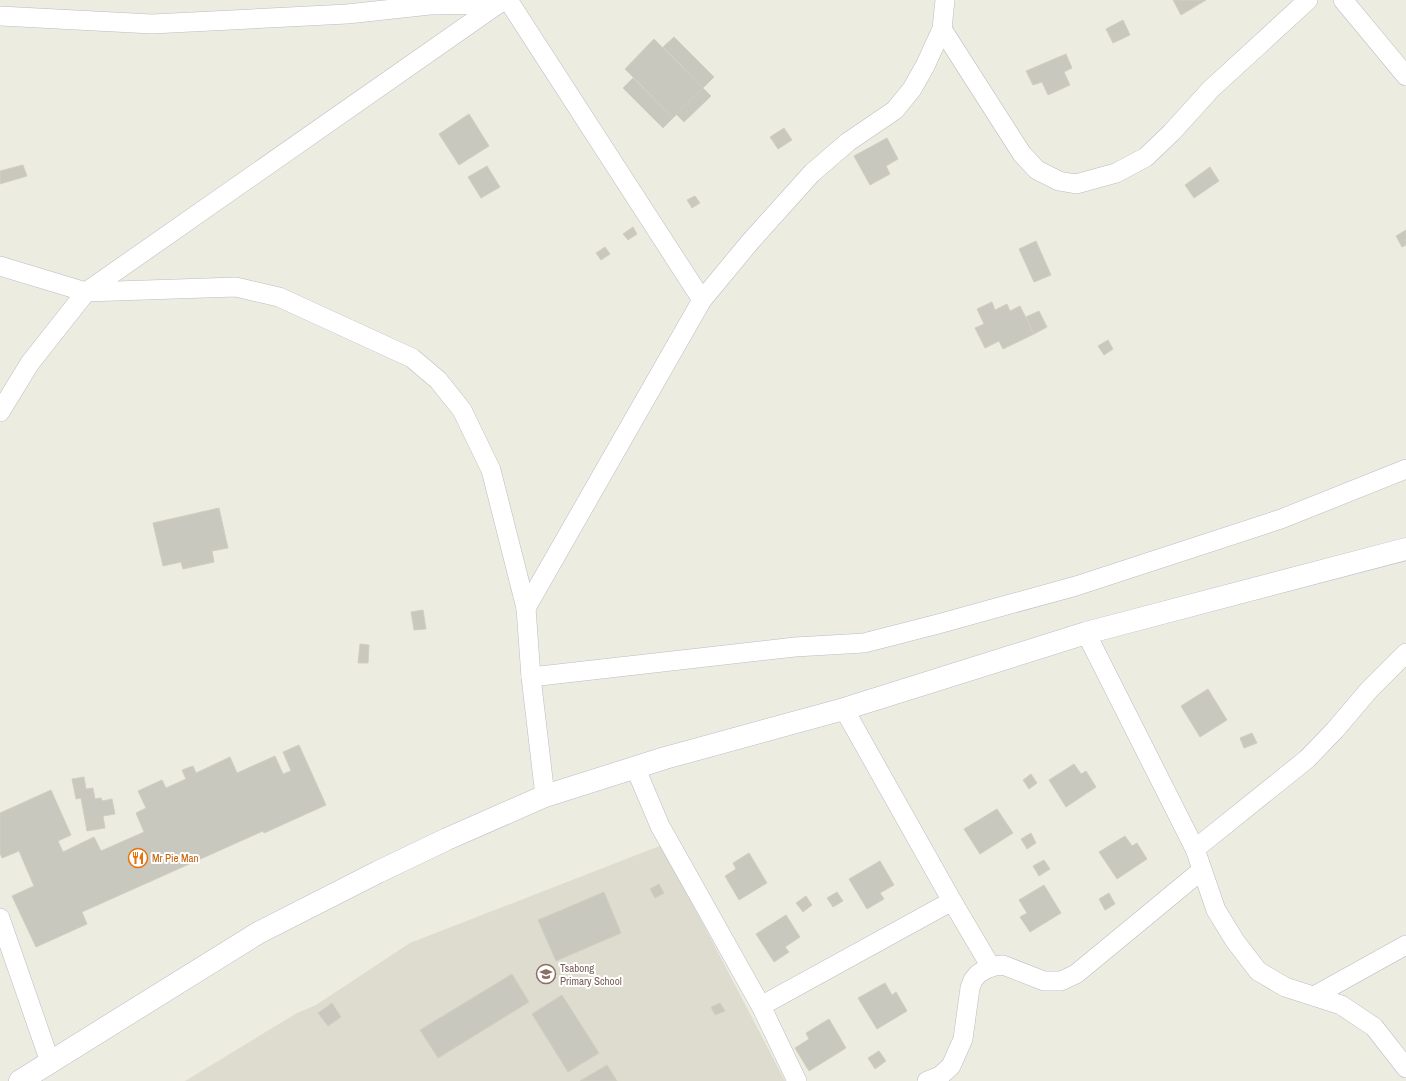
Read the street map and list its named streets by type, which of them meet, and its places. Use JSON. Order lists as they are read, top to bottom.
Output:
{
  "places": {
    "restaurant": ["Mr Pie Man"],
    "school or university": ["Tsabong Primary School"]
  }
}
